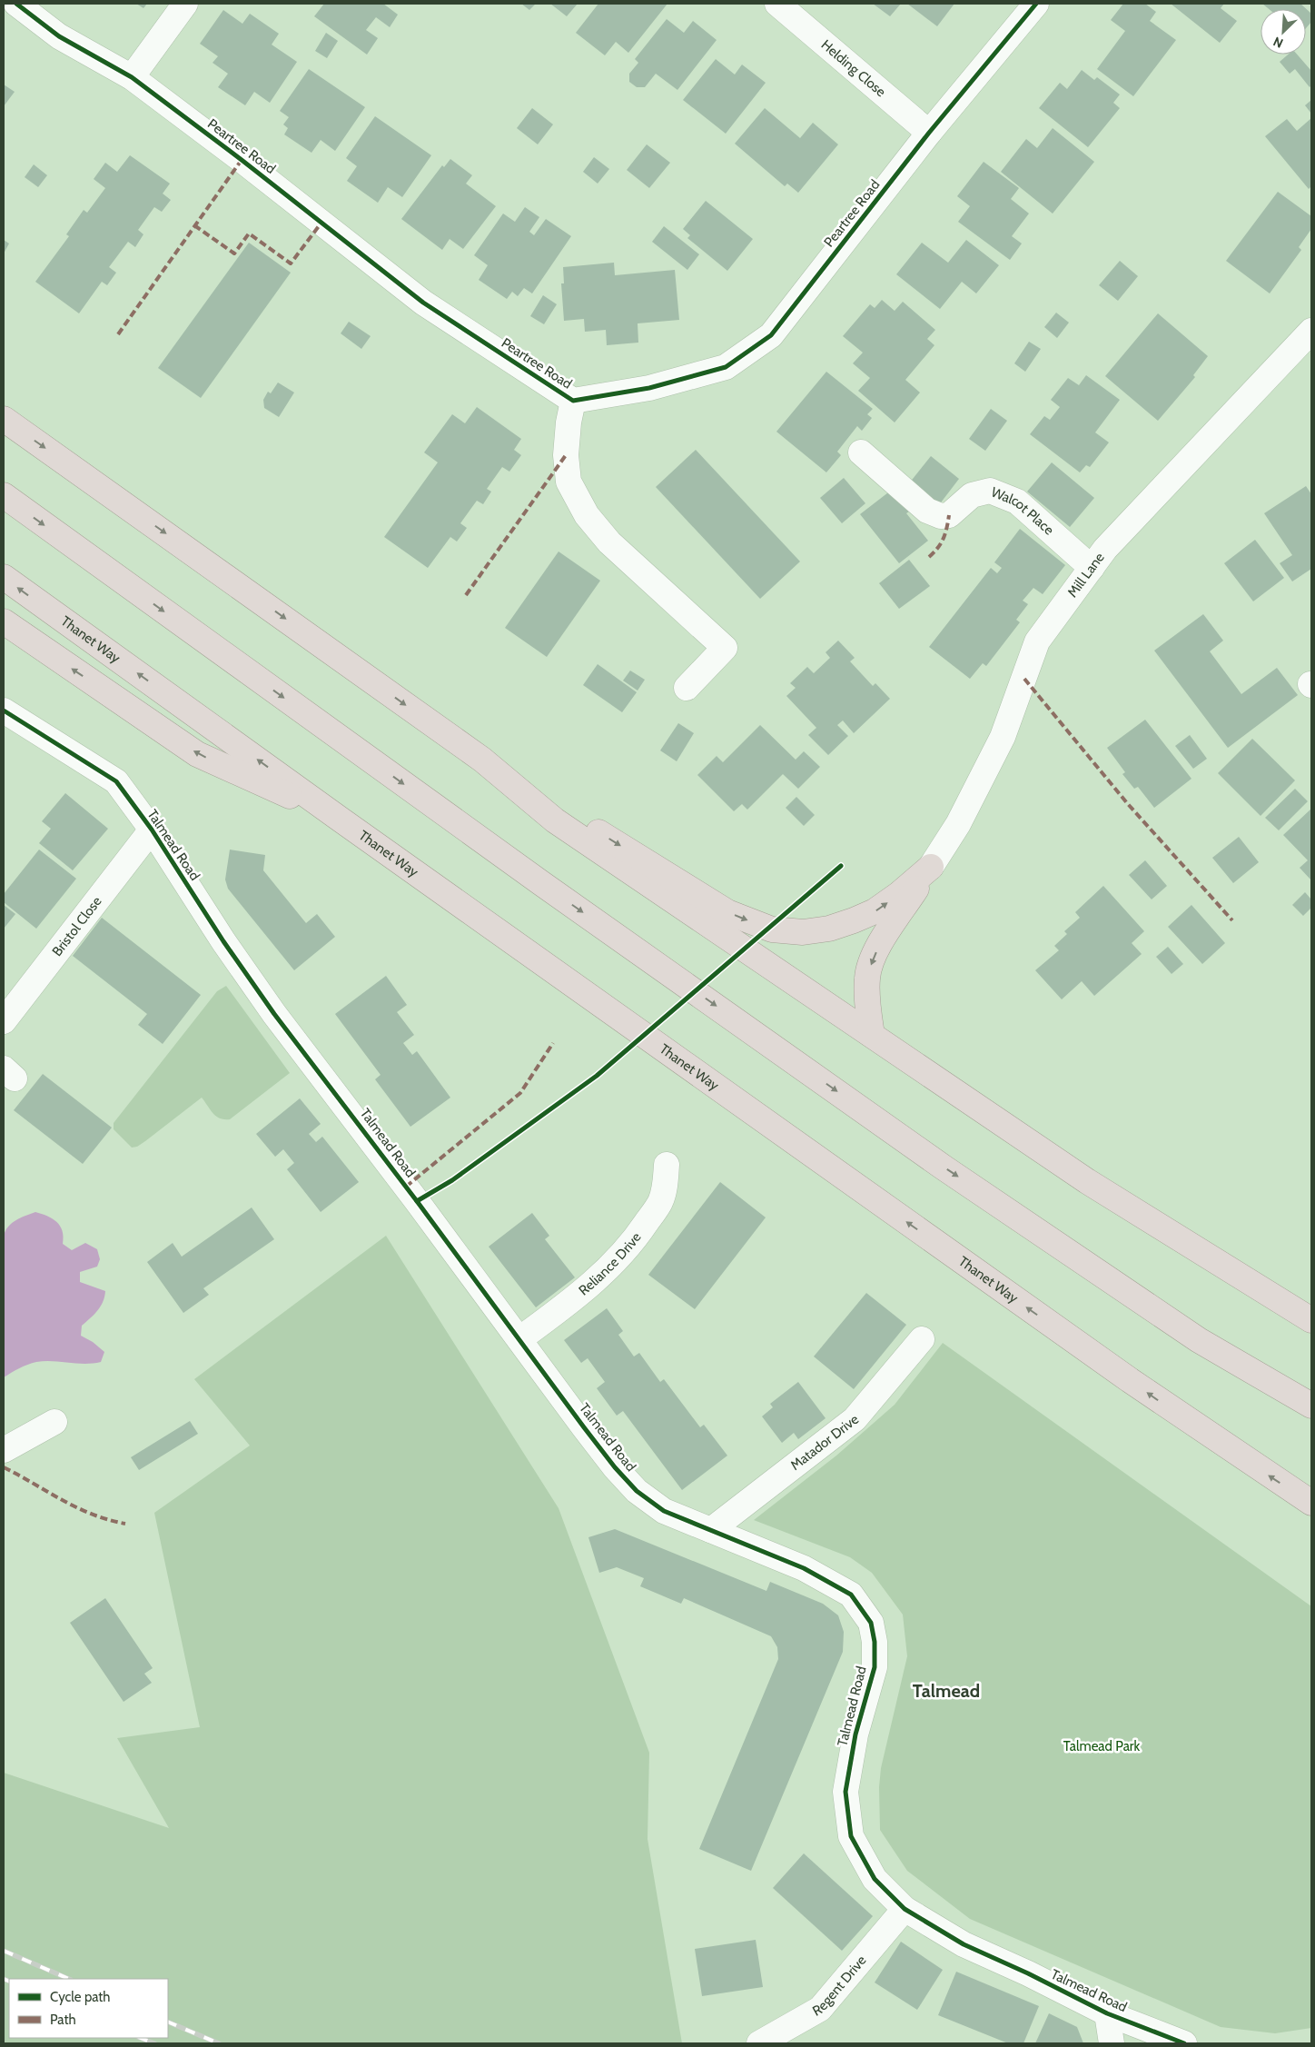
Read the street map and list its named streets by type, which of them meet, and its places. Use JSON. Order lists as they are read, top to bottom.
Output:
{
  "streets": {
    "highway": ["Thanet Way"],
    "street": [
      "Helding Close",
      "Peartree Road",
      "Walcot Place",
      "Mill Lane",
      "Talmead Road",
      "Bristol Close",
      "Reliance Drive",
      "Matador Drive",
      "Regent Drive"
    ]
  },
  "crossings": [
    ["Helding Close", "Peartree Road"],
    ["Walcot Place", "Mill Lane"],
    ["Talmead Road", "Bristol Close"],
    ["Talmead Road", "Reliance Drive"],
    ["Talmead Road", "Matador Drive"],
    ["Talmead Road", "Regent Drive"]
  ],
  "districts": ["Talmead"],
  "parks": ["Talmead Park"],
  "legend": ["Cycle path", "Path"],
  "north": "bottom left"
}
